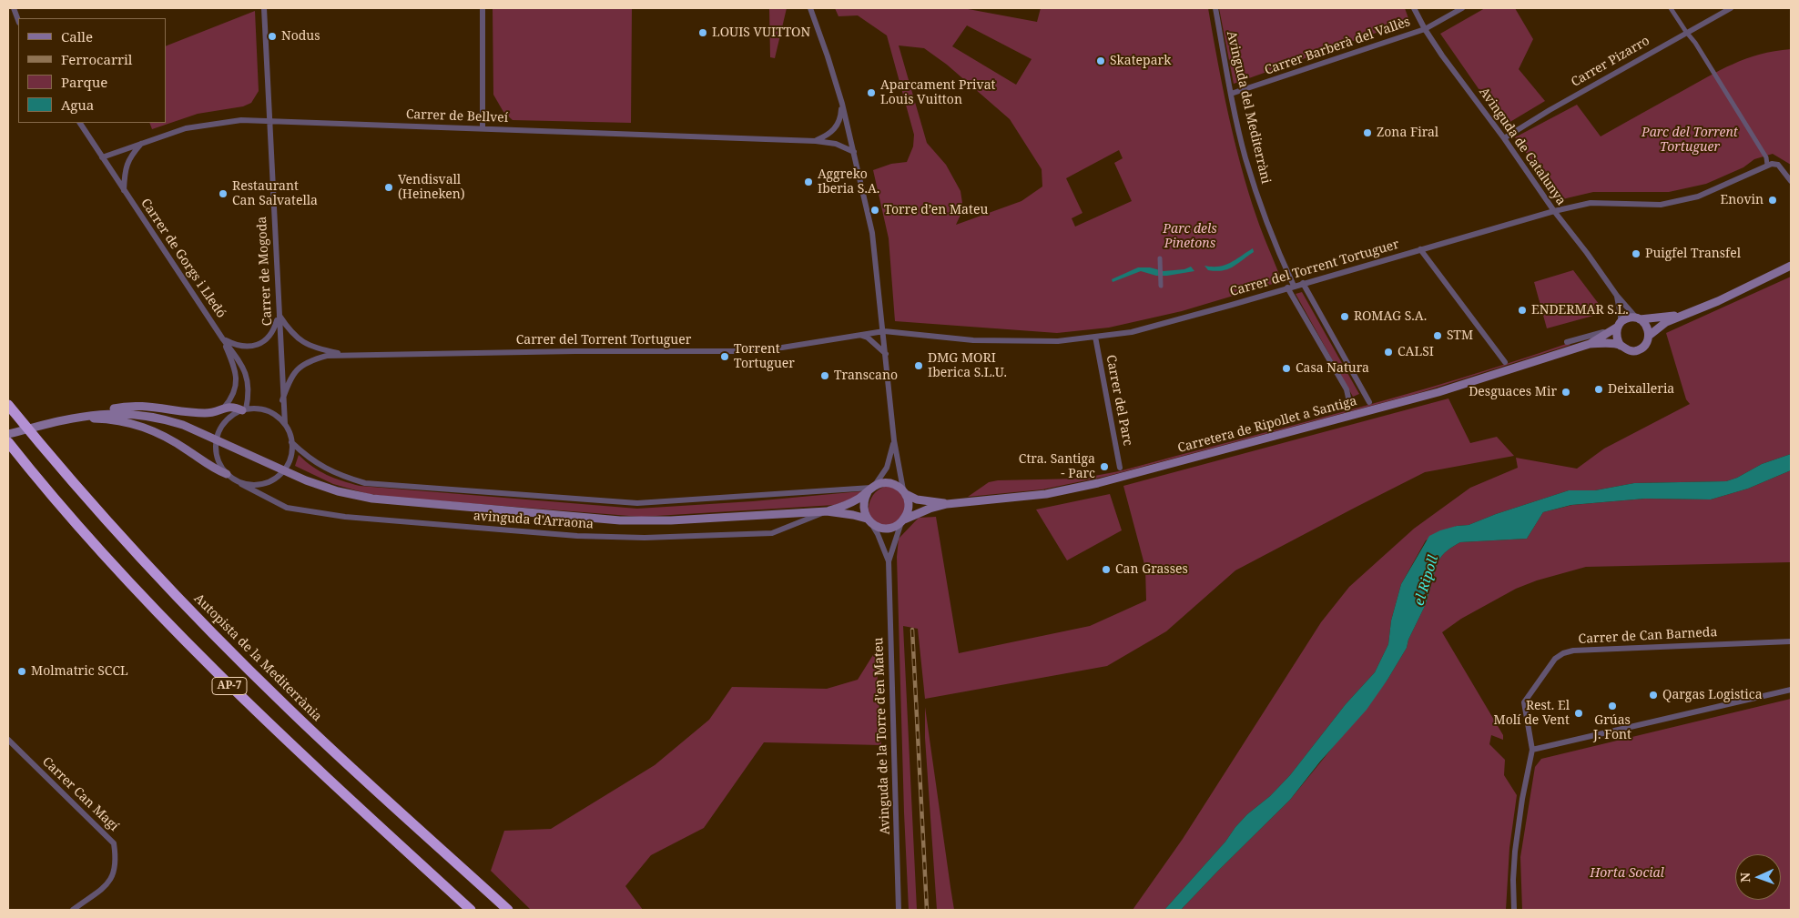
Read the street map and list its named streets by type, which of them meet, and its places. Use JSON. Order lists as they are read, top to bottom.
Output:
{
  "streets": {
    "highway": ["Autopista de la Mediterrània", "AP-7"],
    "main road": ["Carretera de Ripollet a Santiga"],
    "street": [
      "Carrer Barberà del Vallès",
      "Carrer Pizarro",
      "Avinguda del Mediterràni",
      "Carrer de Bellveí",
      "Avinguda de Catalunya",
      "Carrer de Gorgs i Lledó",
      "Carrer del Torrent Tortuguer",
      "Carrer de Mogoda",
      "Carrer del Parc",
      "avinguda d'Arraona",
      "Carrer de Can Barneda",
      "Avinguda de la Torre d'en Mateu",
      "Carrer Can Magí"
    ]
  },
  "crossings": [
    ["Carrer Barberà del Vallès", "Avinguda del Mediterràni"],
    ["Carrer Barberà del Vallès", "Avinguda de Catalunya"],
    ["Carrer Pizarro", "Avinguda de Catalunya"],
    ["Avinguda del Mediterràni", "Carrer del Torrent Tortuguer"],
    ["Carrer de Bellveí", "Carrer de Gorgs i Lledó"],
    ["Carrer de Bellveí", "Carrer de Mogoda"],
    ["Avinguda de Catalunya", "Carrer del Torrent Tortuguer"],
    ["Carrer de Gorgs i Lledó", "Carrer de Mogoda"],
    ["Carrer de Gorgs i Lledó", "avinguda d'Arraona"],
    ["Carrer del Torrent Tortuguer", "Carrer de Mogoda"],
    ["Carrer del Torrent Tortuguer", "Carrer del Parc"],
    ["Carrer de Mogoda", "avinguda d'Arraona"],
    ["avinguda d'Arraona", "Avinguda de la Torre d'en Mateu"]
  ],
  "water": ["el Ripoll"],
  "parks": ["Parc del Torrent Tortuguer", "Parc dels Pinetons", "Horta Social"],
  "places": [
    "LOUIS VUITTON",
    "Nodus",
    "Skatepark",
    "Aparcament Privat Louis Vuitton",
    "Zona Firal",
    "Aggreko Iberia S.A.",
    "Vendisvall (Heineken)",
    "Restaurant Can Salvatella",
    "Enovin",
    "Torre d’en Mateu",
    "Puigfel Transfel",
    "ENDERMAR S.L.",
    "ROMAG S.A.",
    "STM",
    "CALSI",
    "Torrent Tortuguer",
    "DMG MORI Iberica S.L.U.",
    "Casa Natura",
    "Transcano",
    "Deixalleria",
    "Desguaces Mir",
    "Ctra. Santiga - Parc",
    "Can Grasses",
    "Molmatric SCCL",
    "Qargas Logistica",
    "Grúas J. Font",
    "Rest. El Molí de Vent"
  ],
  "legend": [
    "Calle",
    "Ferrocarril",
    "Parque",
    "Agua"
  ],
  "north": "left"
}
